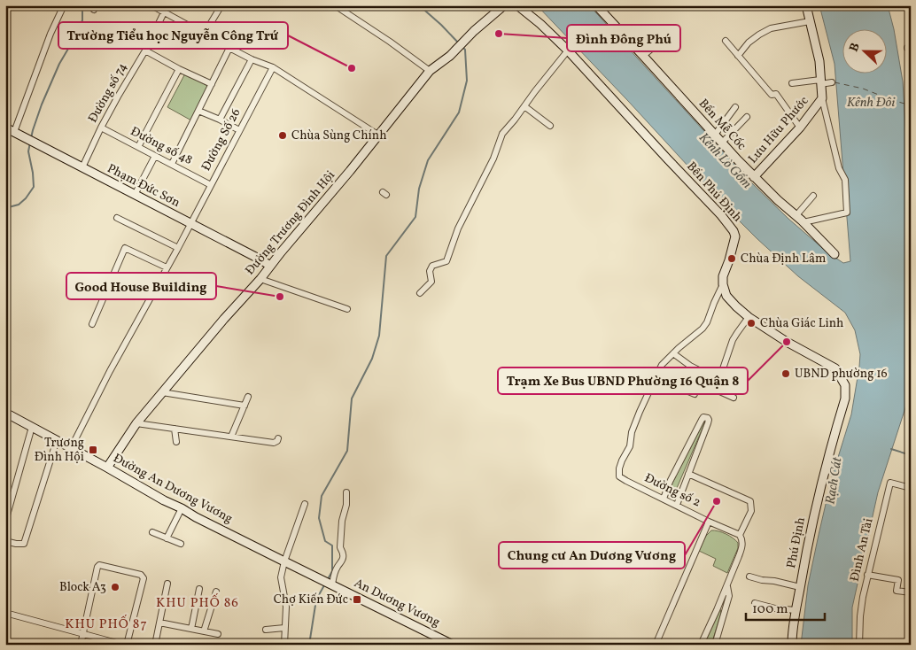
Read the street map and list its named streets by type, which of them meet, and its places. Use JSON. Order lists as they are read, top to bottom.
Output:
{
  "streets": {
    "street": [
      "Đường số 74",
      "Bến Mễ Cốc",
      "Lưu Hữu Phước",
      "Đường Số 26",
      "Đường số 48",
      "Phạm Đức Sơn",
      "Bến Phú Định",
      "Đường Trương Đình Hội",
      "Đường An Dương Vương",
      "Đường số 2",
      "Phú Định",
      "Đình An Tài",
      "An Dương Vương"
    ]
  },
  "crossings": [
    ["Đường số 74", "Đường số 48"],
    ["Đường số 74", "Phạm Đức Sơn"],
    ["Bến Mễ Cốc", "Lưu Hữu Phước"],
    ["Đường Số 26", "Đường số 48"],
    ["Đường Số 26", "Phạm Đức Sơn"],
    ["Đường Số 26", "Đường An Dương Vương"],
    ["Đường số 48", "Phạm Đức Sơn"],
    ["Phạm Đức Sơn", "Đường Trương Đình Hội"],
    ["Đường Trương Đình Hội", "Đường An Dương Vương"],
    ["Đường An Dương Vương", "An Dương Vương"]
  ],
  "districts": ["KHU PHỐ 86", "KHU PHỐ 87"],
  "water": ["Kênh Đôi", "Kênh Lò Gốm", "Rạch Cát"],
  "places": {
    "other": [
      "Đình Đông Phú",
      "Trường Tiểu học Nguyễn Công Trứ",
      "Chùa Sùng Chính",
      "Chùa Định Lâm",
      "Good House Building",
      "Chùa Giác Linh",
      "Trạm Xe Bus UBND Phường 16 Quận 8",
      "UBND phường 16",
      "Chung cư An Dương Vương",
      "Block A3"
    ],
    "transit": ["Trương Đình Hội", "Chợ Kiến Đức"]
  },
  "scale_bar": "100 m",
  "north": "left"
}
